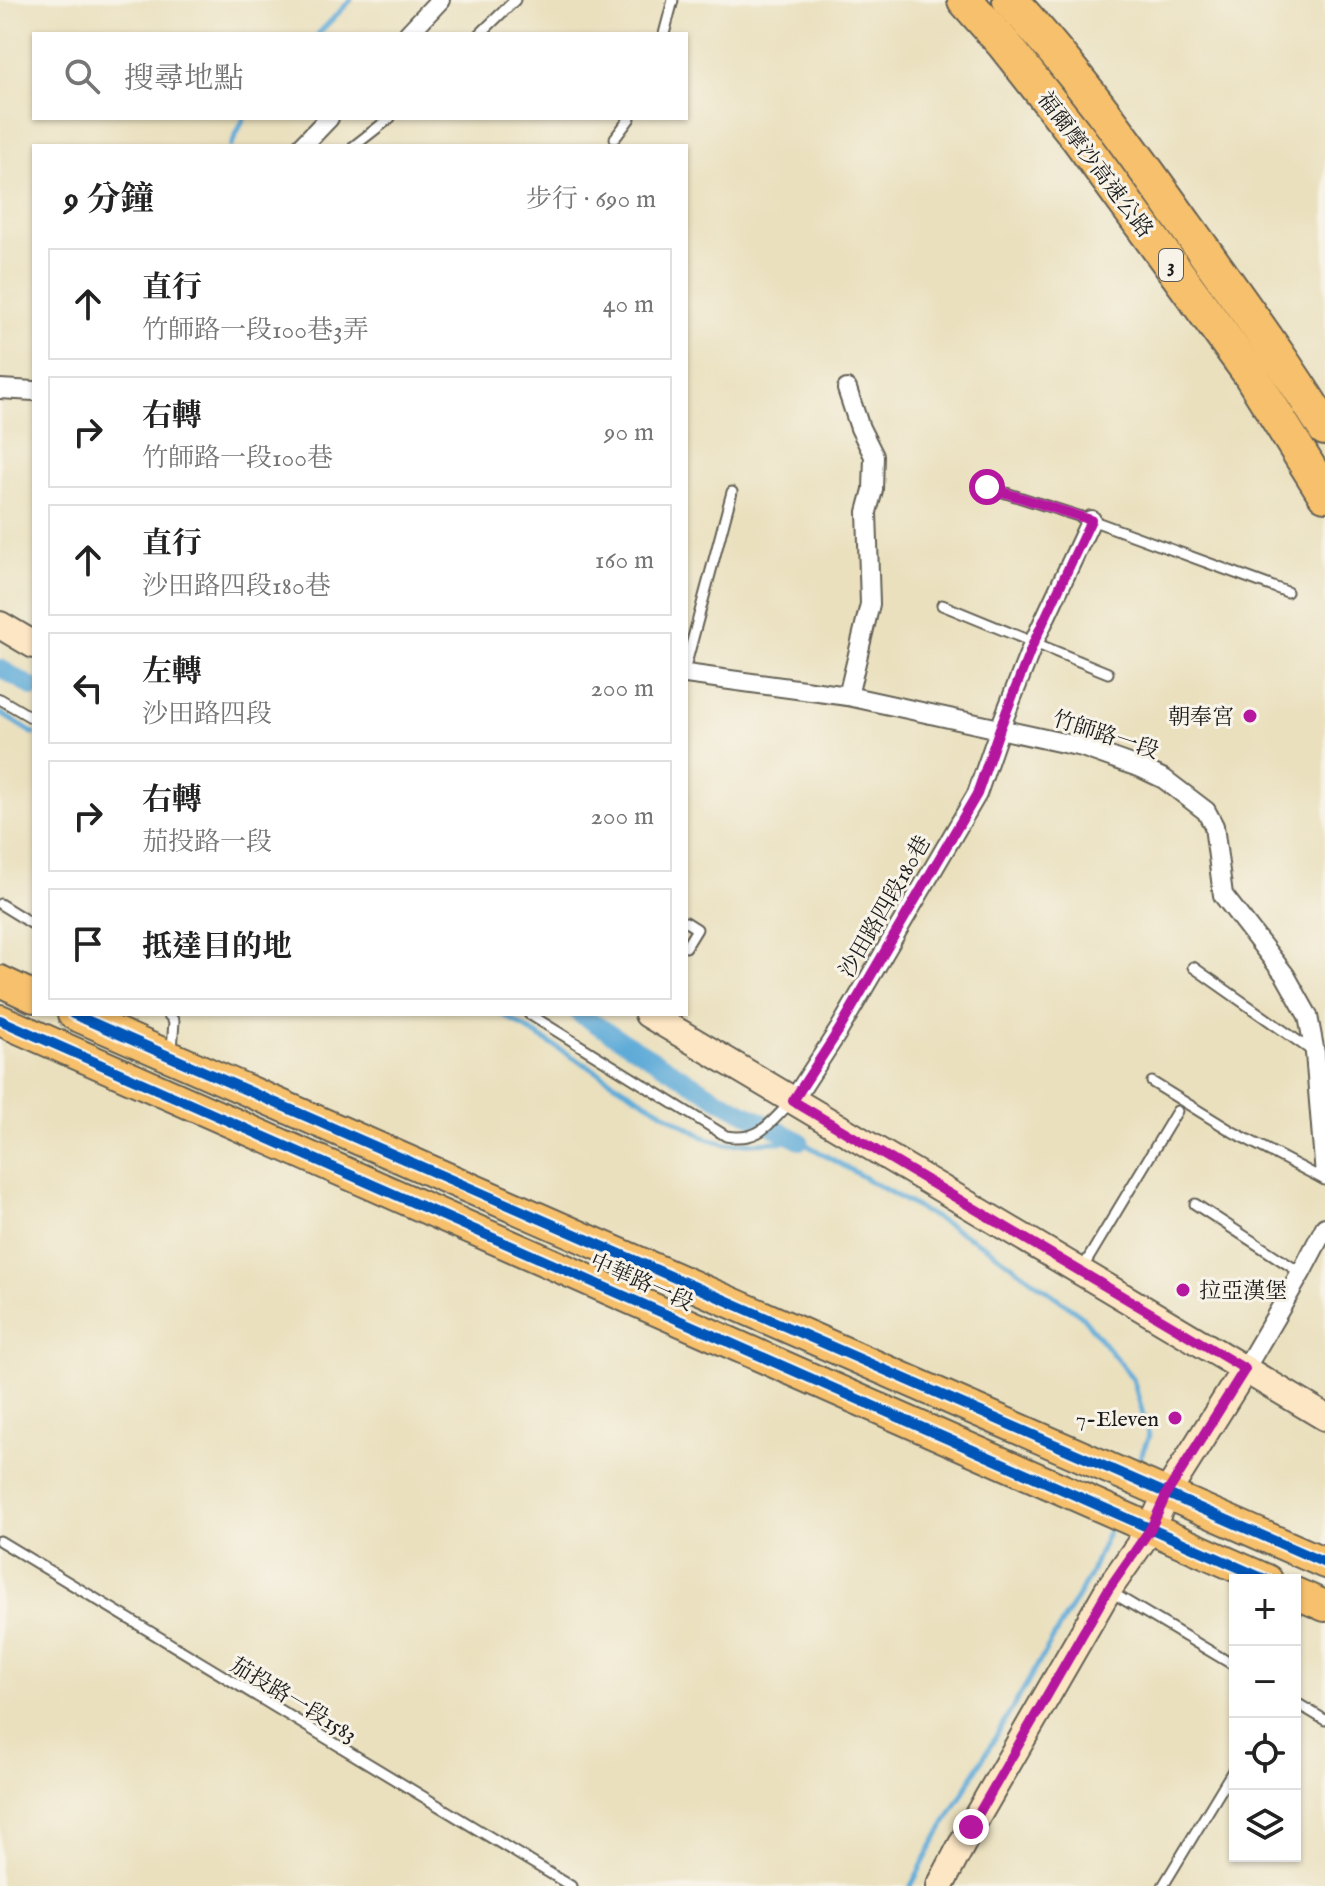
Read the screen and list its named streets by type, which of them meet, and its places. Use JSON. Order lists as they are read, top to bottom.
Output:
{
  "streets": {
    "highway": ["福爾摩沙高速公路", "3"],
    "main road": ["中華路一段"],
    "street": ["竹師路一段", "沙田路四段180巷"],
    "lane": ["茄投路一段1583"]
  },
  "crossings": [
    ["竹師路一段", "沙田路四段180巷"]
  ],
  "places": ["朝奉宮", "拉亞漢堡", "7-Eleven"],
  "page": {
    "search": "搜尋地點",
    "heading": ["9 分鐘", "步行 · 690 m"],
    "list": [
      ["直行", "竹師路一段100巷3弄", "40 m"],
      ["右轉", "竹師路一段100巷", "90 m"],
      ["直行", "沙田路四段180巷", "160 m"],
      ["左轉", "沙田路四段", "200 m"],
      ["右轉", "茄投路一段", "200 m"],
      "抵達目的地"
    ],
    "map_buttons": ["+", "−"]
  }
}
